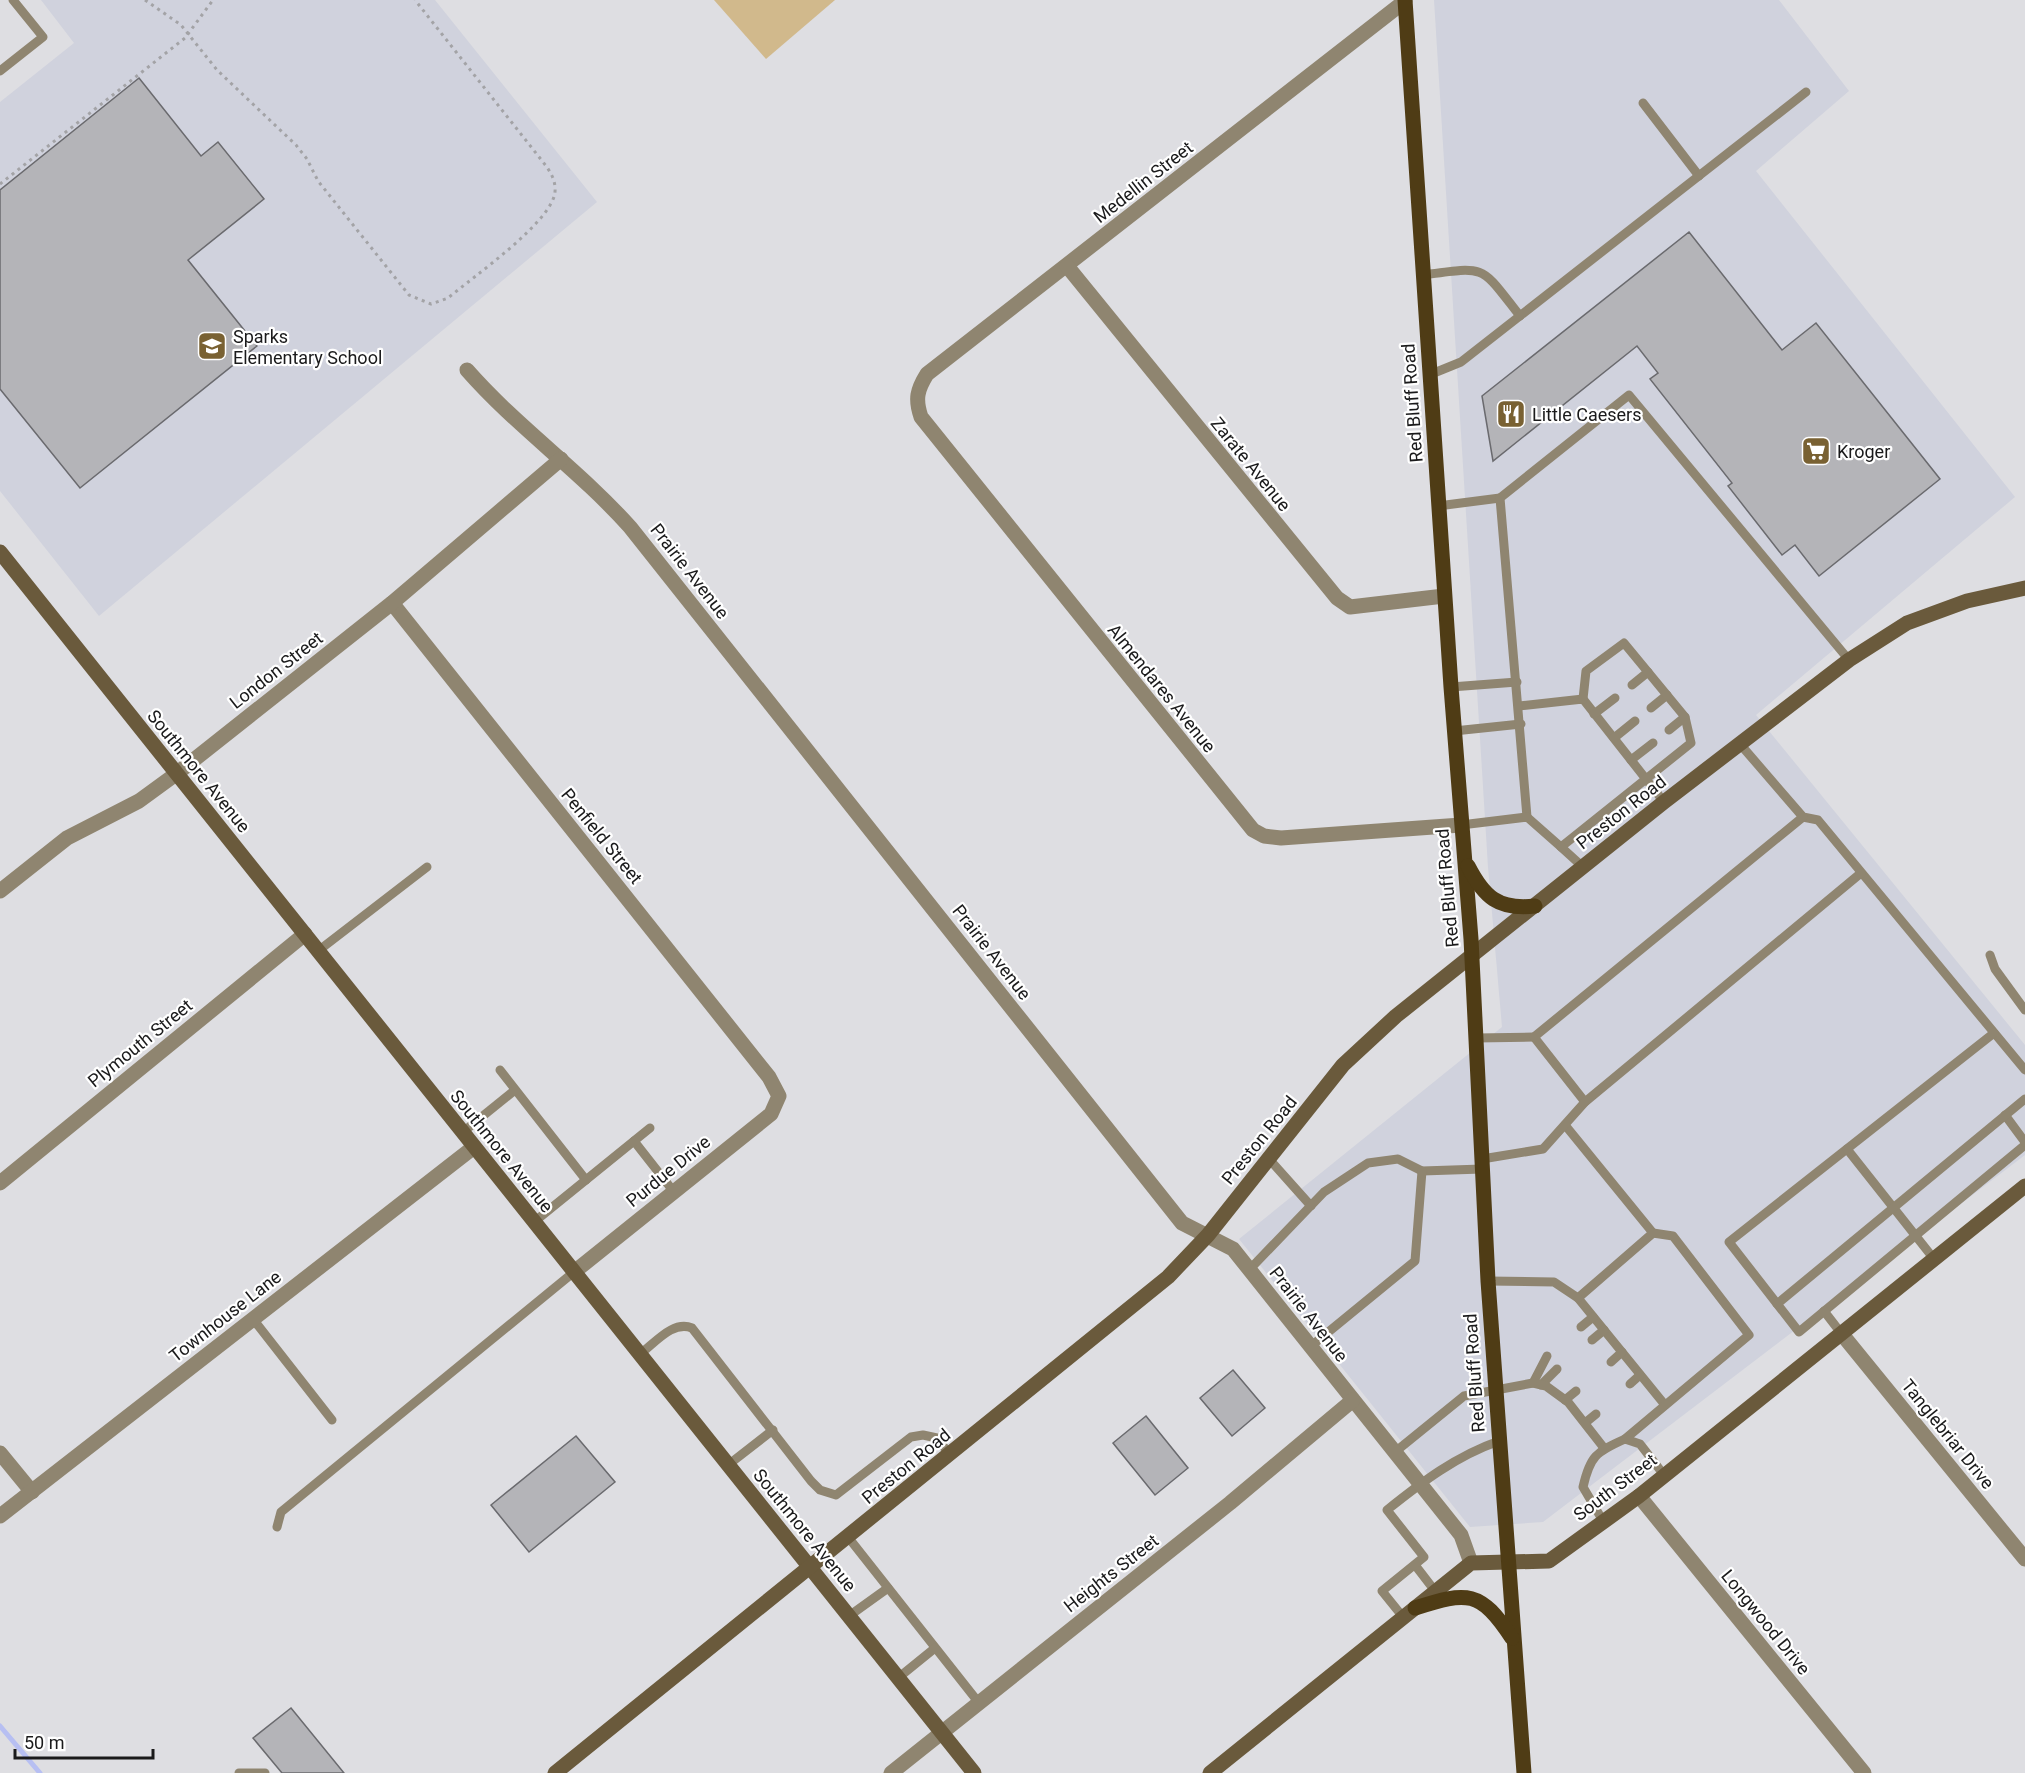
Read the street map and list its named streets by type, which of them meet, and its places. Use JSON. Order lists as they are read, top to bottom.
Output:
{
  "streets": {
    "main road": [
      "Red Bluff Road",
      "Southmore Avenue",
      "Preston Road",
      "South Street"
    ],
    "street": [
      "Medellin Street",
      "Zarate Avenue",
      "Prairie Avenue",
      "London Street",
      "Almendares Avenue",
      "Penfield Street",
      "Plymouth Street",
      "Purdue Drive",
      "Townhouse Lane",
      "Tanglebriar Drive",
      "Heights Street",
      "Longwood Drive"
    ]
  },
  "crossings": [
    ["Medellin Street", "Red Bluff Road"],
    ["Medellin Street", "Zarate Avenue"],
    ["Medellin Street", "Almendares Avenue"],
    ["Red Bluff Road", "Zarate Avenue"],
    ["Red Bluff Road", "Almendares Avenue"],
    ["Red Bluff Road", "Preston Road"],
    ["Red Bluff Road", "South Street"],
    ["Prairie Avenue", "London Street"],
    ["Prairie Avenue", "Preston Road"],
    ["Prairie Avenue", "South Street"],
    ["Prairie Avenue", "Heights Street"],
    ["London Street", "Southmore Avenue"],
    ["London Street", "Penfield Street"],
    ["Southmore Avenue", "Preston Road"],
    ["Southmore Avenue", "Plymouth Street"],
    ["Southmore Avenue", "Purdue Drive"],
    ["Southmore Avenue", "Townhouse Lane"],
    ["Southmore Avenue", "Heights Street"],
    ["Penfield Street", "Purdue Drive"],
    ["Tanglebriar Drive", "South Street"],
    ["South Street", "Longwood Drive"]
  ],
  "places": {
    "school or university": ["Sparks Elementary School"],
    "restaurant": ["Little Caesers"],
    "supermarket": ["Kroger"]
  },
  "scale_bar": "50 m"
}
